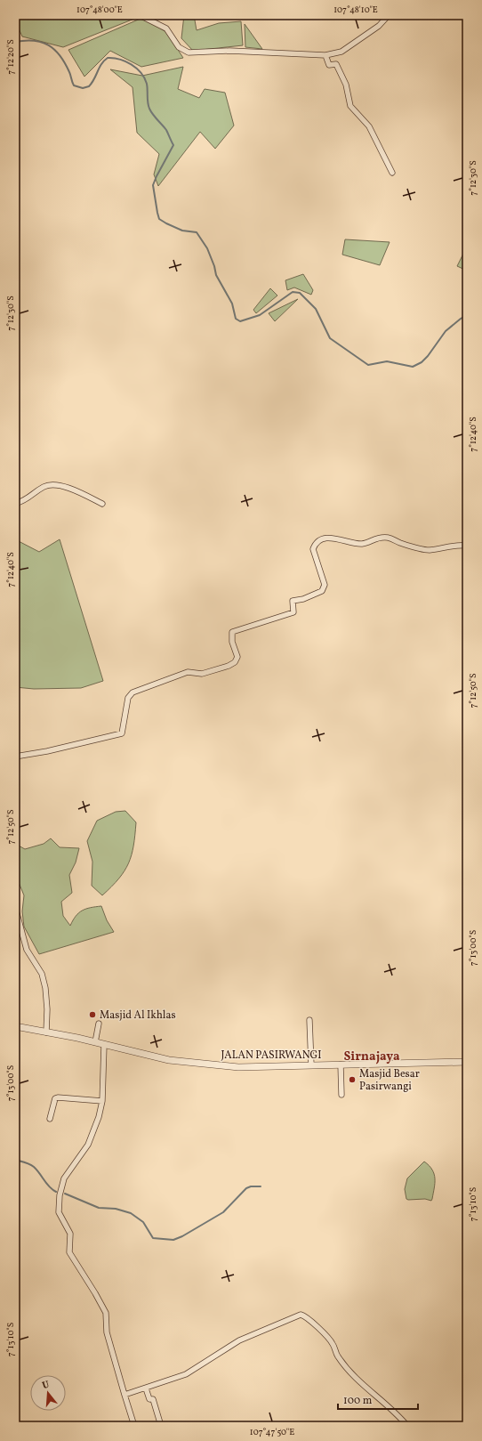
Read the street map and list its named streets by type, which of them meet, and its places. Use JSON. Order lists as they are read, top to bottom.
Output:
{
  "streets": {
    "street": ["JALAN PASIRWANGI"]
  },
  "districts": ["Sirnajaya"],
  "places": ["Masjid Al Ikhlas", "Masjid Besar Pasirwangi"],
  "scale_bar": "100 m",
  "north": "top",
  "coordinates": [
    "107°48'00\"E",
    "107°48'10\"E",
    "7°12'20\"S",
    "7°12'30\"S",
    "7°12'40\"S",
    "7°12'50\"S",
    "7°13'00\"S",
    "7°13'10\"S",
    "107°47'50\"E"
  ]
}
